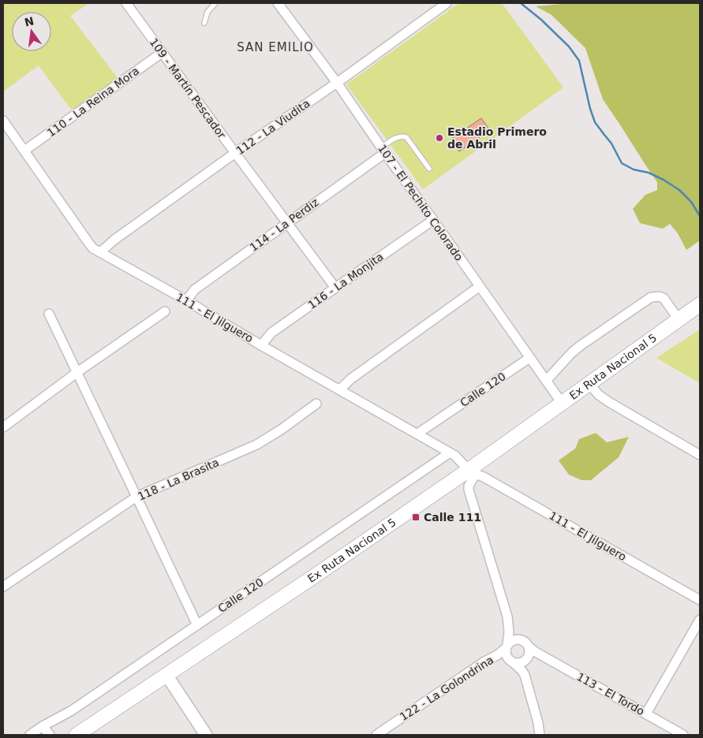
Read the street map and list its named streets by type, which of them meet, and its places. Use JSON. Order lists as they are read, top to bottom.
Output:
{
  "streets": {
    "main road": ["Ex Ruta Nacional 5"],
    "street": [
      "109 - Martín Pescador",
      "110 - La Reina Mora",
      "112 - La Viudita",
      "107 - El Pechito Colorado",
      "114 - La Perdiz",
      "116 - La Monjita",
      "111 - El Jilguero",
      "Calle 120",
      "118 - La Brasita",
      "122 - La Golondrina",
      "113 - El Tordo"
    ]
  },
  "crossings": [
    ["109 - Martín Pescador", "110 - La Reina Mora"],
    ["109 - Martín Pescador", "112 - La Viudita"],
    ["109 - Martín Pescador", "114 - La Perdiz"],
    ["109 - Martín Pescador", "116 - La Monjita"],
    ["110 - La Reina Mora", "111 - El Jilguero"],
    ["112 - La Viudita", "107 - El Pechito Colorado"],
    ["112 - La Viudita", "111 - El Jilguero"],
    ["107 - El Pechito Colorado", "114 - La Perdiz"],
    ["107 - El Pechito Colorado", "116 - La Monjita"],
    ["107 - El Pechito Colorado", "Ex Ruta Nacional 5"],
    ["107 - El Pechito Colorado", "Calle 120"],
    ["114 - La Perdiz", "111 - El Jilguero"],
    ["116 - La Monjita", "111 - El Jilguero"],
    ["111 - El Jilguero", "Ex Ruta Nacional 5"],
    ["111 - El Jilguero", "Calle 120"],
    ["122 - La Golondrina", "113 - El Tordo"]
  ],
  "districts": ["SAN EMILIO"],
  "places": {
    "other": ["Estadio Primero de Abril"],
    "transit": ["Calle 111"]
  },
  "north": "top"
}
